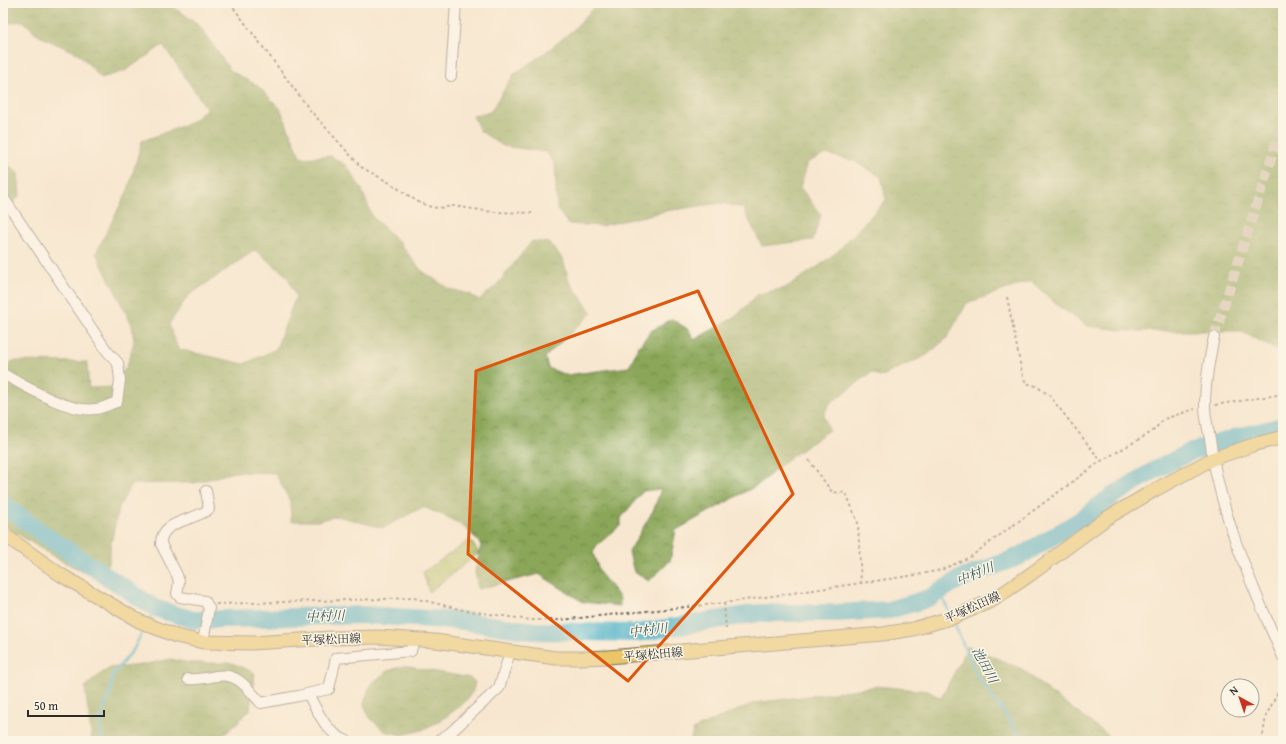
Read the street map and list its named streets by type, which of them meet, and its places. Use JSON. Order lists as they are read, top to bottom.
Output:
{
  "streets": {
    "main road": ["平塚松田線"]
  },
  "water": ["中村川", "池田川"],
  "scale_bar": "50 m",
  "north": "top left"
}
